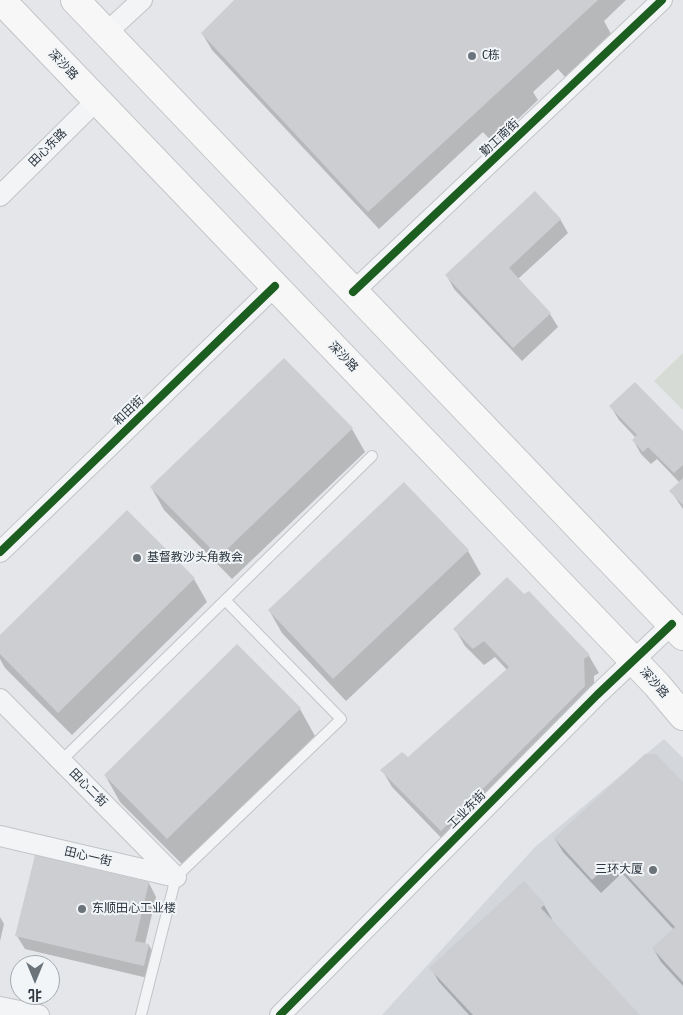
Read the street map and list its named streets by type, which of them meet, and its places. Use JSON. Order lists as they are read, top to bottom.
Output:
{
  "streets": {
    "main road": ["深沙路"],
    "street": [
      "勤工南街",
      "田心东路",
      "和田街",
      "田心二街",
      "工业东街",
      "田心一街"
    ]
  },
  "crossings": [
    ["深沙路", "田心东路"],
    ["深沙路", "和田街"],
    ["深沙路", "工业东街"],
    ["田心二街", "田心一街"]
  ],
  "places": [
    "C栋",
    "基督教沙头角教会",
    "三环大厦",
    "东顺田心工业楼"
  ],
  "north": "bottom"
}
